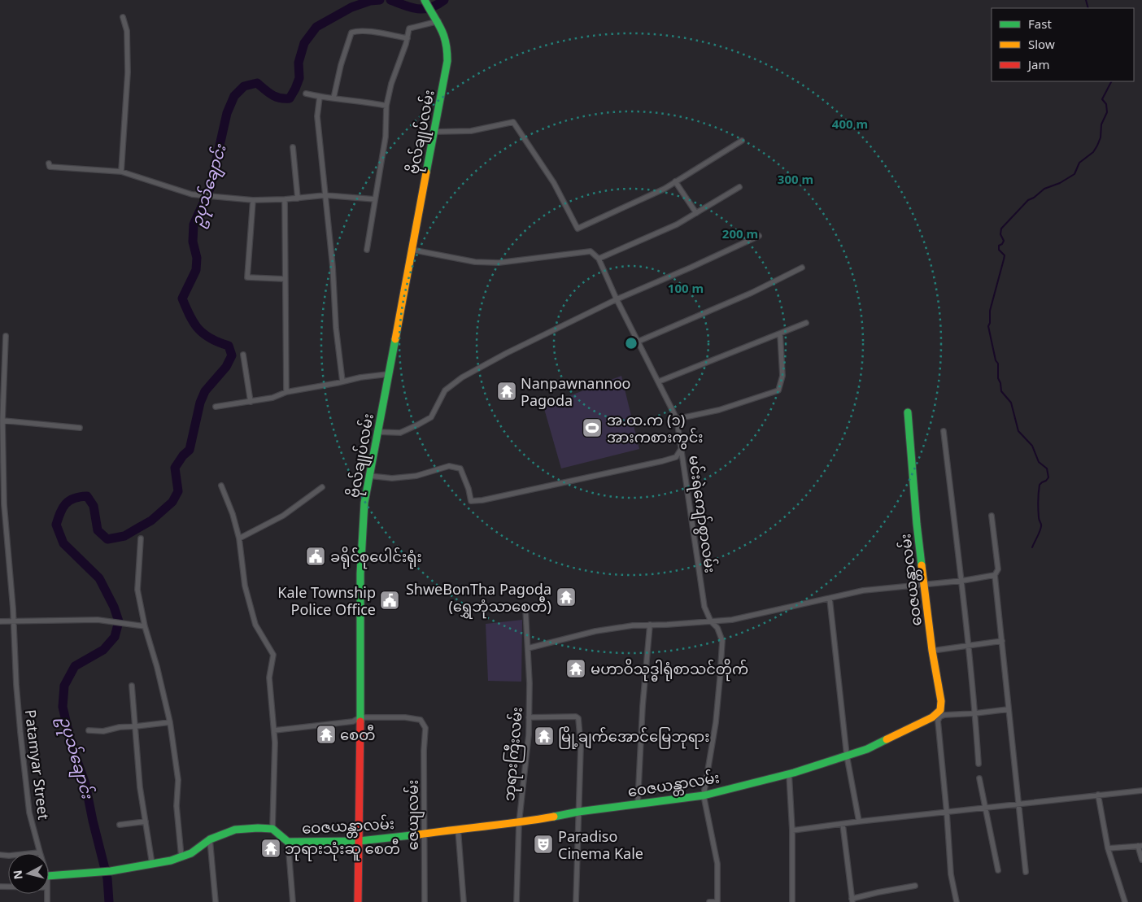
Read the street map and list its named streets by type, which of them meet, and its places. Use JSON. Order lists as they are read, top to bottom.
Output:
{
  "streets": {
    "street": [
      "ဗိုလ်ချုပ်လမ်း",
      "မင်းရဲကျော်စွာလမ်း",
      "ဝေဇယန္တာလမ်း",
      "ဘုရားကြီးလမ်း",
      "Patamyar Street",
      "ဇေယျလမ်း"
    ]
  },
  "crossings": [
    ["ဗိုလ်ချုပ်လမ်း", "ဝေဇယန္တာလမ်း"],
    ["ဗိုလ်ချုပ်လမ်း", "ဇေယျလမ်း"],
    ["မင်းရဲကျော်စွာလမ်း", "ဝေဇယန္တာလမ်း"],
    ["ဝေဇယန္တာလမ်း", "ဘုရားကြီးလမ်း"],
    ["ဝေဇယန္တာလမ်း", "ဇေယျလမ်း"]
  ],
  "water": ["ဥပုသ်ချောင်း"],
  "places": {
    "temple": [
      "Nanpawnannoo Pagoda",
      "ShweBonTha Pagoda (ရွှေဘုံသာစေတီ)",
      "မဟာဝိသုဒ္ဓါရုံစာသင်တိုက်",
      "စေတီ",
      "မြို့ချက်အောင်မြေဘုရား",
      "ဘုရားသုံးဆူ စေတီ"
    ],
    "sports": ["အ.ထ.က (၁) အားကစားကွင်း"],
    "public building": ["ခရိုင်စုပေါင်းရုံး", "Kale Township Police Office"],
    "theatre": ["Paradiso Cinema Kale"]
  },
  "legend": ["Fast", "Slow", "Jam"],
  "north": "left",
  "rings": [
    "400 m",
    "300 m",
    "200 m",
    "100 m"
  ]
}
